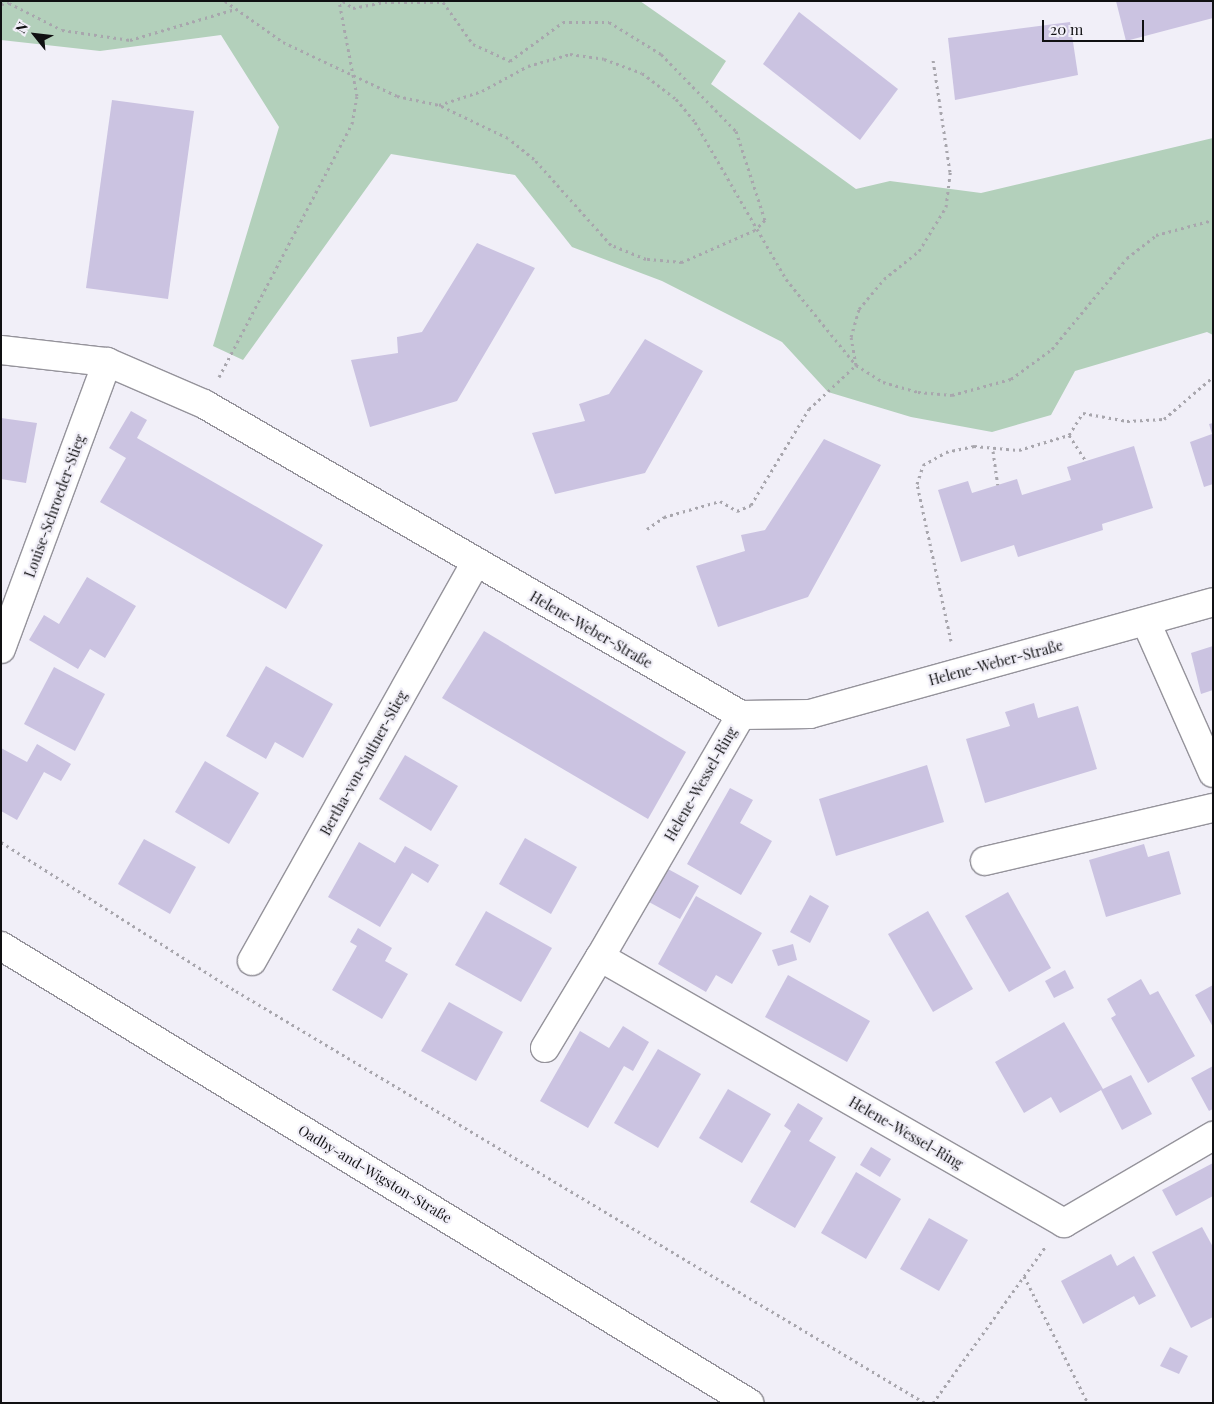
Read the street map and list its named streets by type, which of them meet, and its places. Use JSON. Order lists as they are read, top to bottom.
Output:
{
  "streets": {
    "street": [
      "Louise-Schroeder-Stieg",
      "Helene-Weber-Straße",
      "Bertha-von-Suttner-Stieg",
      "Helene-Wessel-Ring",
      "Oadby-and-Wigston-Straße"
    ]
  },
  "crossings": [
    ["Louise-Schroeder-Stieg", "Helene-Weber-Straße"],
    ["Helene-Weber-Straße", "Bertha-von-Suttner-Stieg"],
    ["Helene-Weber-Straße", "Helene-Wessel-Ring"]
  ],
  "scale_bar": "20 m",
  "north": "top left"
}
